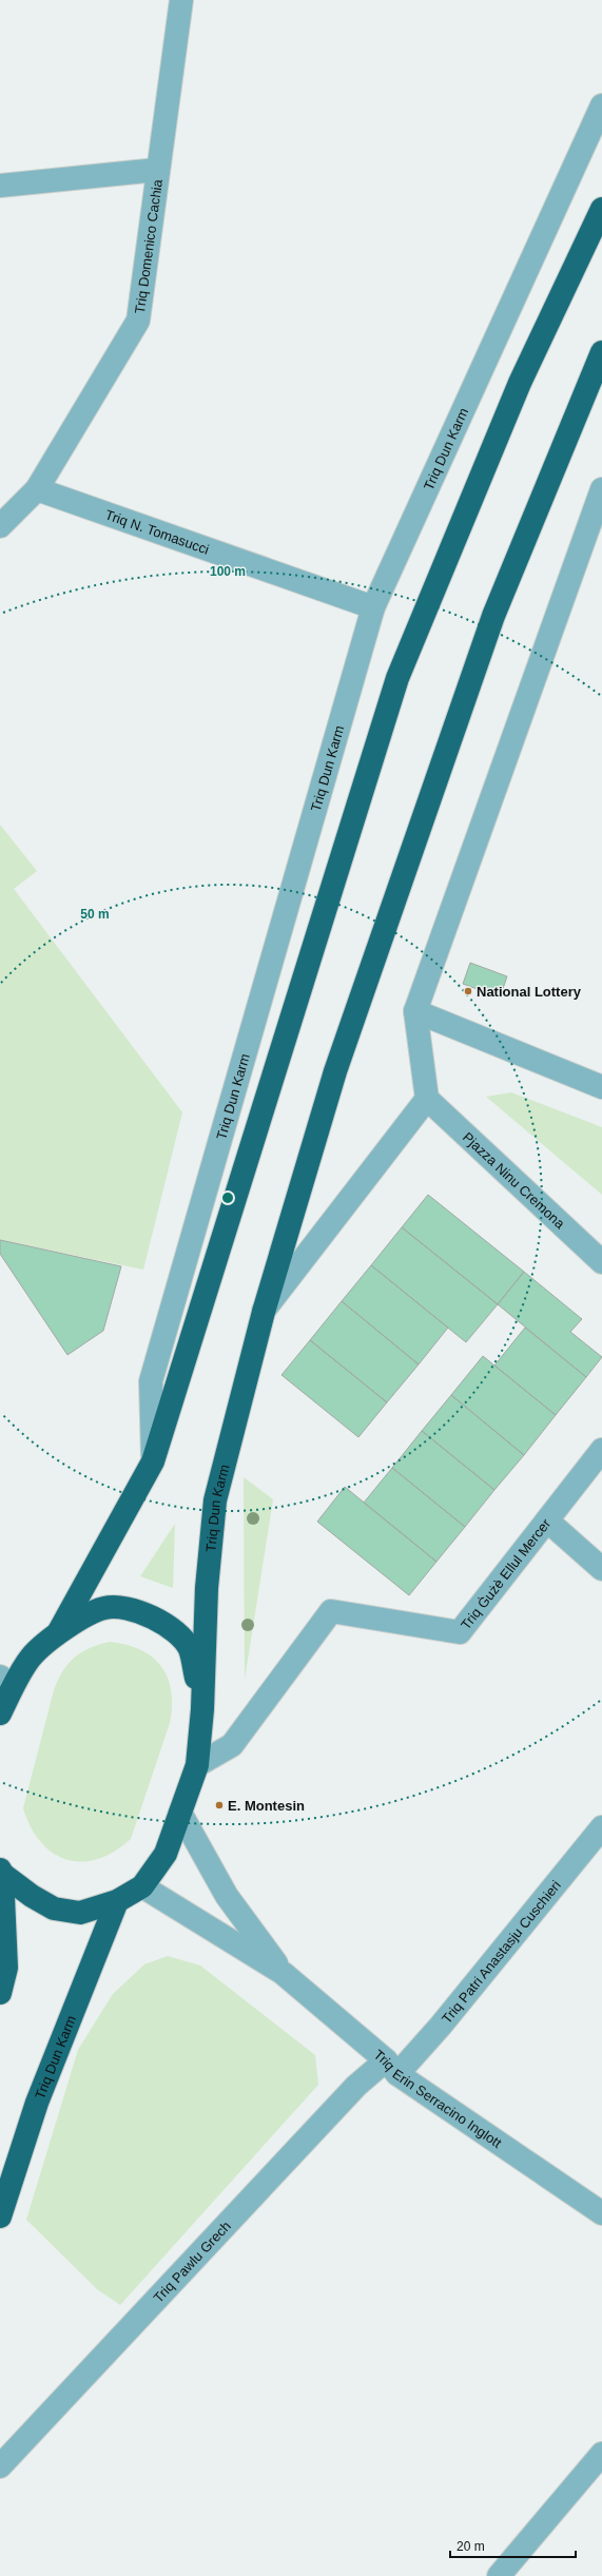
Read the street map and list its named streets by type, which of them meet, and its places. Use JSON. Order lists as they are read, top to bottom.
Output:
{
  "streets": {
    "highway": ["Triq Dun Karm"],
    "street": [
      "Triq Domenico Cachia",
      "Triq N. Tomasucci",
      "Pjazza Ninu Cremona",
      "Triq Ġużè Ellul Mercer",
      "Triq Patri Anastasju Cuschieri",
      "Triq Erin Serracino Inglott",
      "Triq Pawlu Grech"
    ]
  },
  "crossings": [
    ["Triq Domenico Cachia", "Triq N. Tomasucci"],
    ["Triq Dun Karm", "Triq N. Tomasucci"],
    ["Triq Dun Karm", "Pjazza Ninu Cremona"],
    ["Triq Dun Karm", "Triq Ġużè Ellul Mercer"],
    ["Triq Dun Karm", "Triq Erin Serracino Inglott"],
    ["Triq Patri Anastasju Cuschieri", "Triq Erin Serracino Inglott"],
    ["Triq Patri Anastasju Cuschieri", "Triq Pawlu Grech"],
    ["Triq Erin Serracino Inglott", "Triq Pawlu Grech"]
  ],
  "places": ["National Lottery", "E. Montesin"],
  "scale_bar": "20 m",
  "rings": ["100 m", "50 m"]
}
